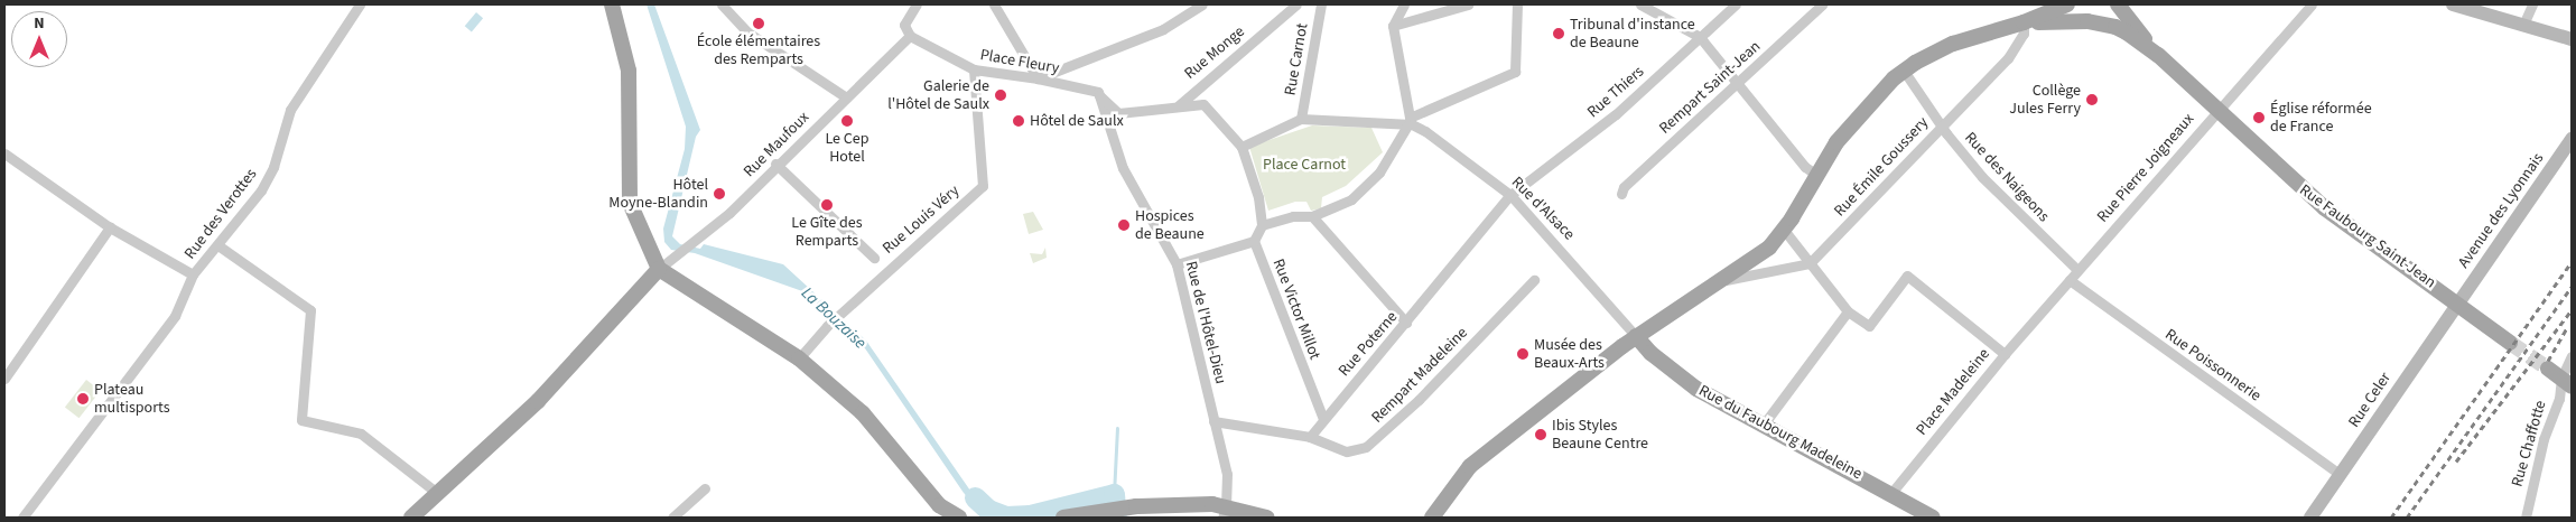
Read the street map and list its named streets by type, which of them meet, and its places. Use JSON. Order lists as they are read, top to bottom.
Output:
{
  "streets": {
    "main road": ["Rue Faubourg Saint-Jean", "Rue du Faubourg Madeleine"],
    "street": [
      "Rue Monge",
      "Rue Carnot",
      "Place Fleury",
      "Rempart Saint-Jean",
      "Rue Thiers",
      "Rue Maufoux",
      "Rue Émile Goussery",
      "Rue Pierre Joigneaux",
      "Rue des Naigeons",
      "Rue d'Alsace",
      "Avenue des Lyonnais",
      "Rue des Verottes",
      "Rue Louis Véry",
      "Rue Victor Millot",
      "Rue de l'Hôtel-Dieu",
      "Rue Poterne",
      "Rue Poissonnerie",
      "Rempart Madeleine",
      "Place Madeleine",
      "Rue Celer",
      "Rue Chaffotte"
    ]
  },
  "crossings": [
    ["Place Fleury", "Rue Maufoux"],
    ["Place Fleury", "Rue Louis Véry"],
    ["Place Fleury", "Rue de l'Hôtel-Dieu"],
    ["Rue Thiers", "Rue d'Alsace"],
    ["Rue Thiers", "Rue Poterne"],
    ["Rue Émile Goussery", "Rue des Naigeons"],
    ["Rue Pierre Joigneaux", "Rue des Naigeons"],
    ["Rue Pierre Joigneaux", "Rue Faubourg Saint-Jean"],
    ["Rue Pierre Joigneaux", "Rue Poissonnerie"],
    ["Rue Pierre Joigneaux", "Place Madeleine"],
    ["Rue d'Alsace", "Rue Poterne"],
    ["Rue d'Alsace", "Rue du Faubourg Madeleine"],
    ["Avenue des Lyonnais", "Rue Faubourg Saint-Jean"],
    ["Avenue des Lyonnais", "Rue Celer"],
    ["Rue Faubourg Saint-Jean", "Rue Celer"],
    ["Rue Victor Millot", "Rue Poterne"],
    ["Rue Poterne", "Rempart Madeleine"],
    ["Rue Poissonnerie", "Rue Celer"],
    ["Place Madeleine", "Rue du Faubourg Madeleine"]
  ],
  "water": ["La Bouzaise"],
  "parks": ["Place Carnot"],
  "places": [
    "École élémentaires des Remparts",
    "Tribunal d'instance de Beaune",
    "Galerie de l'Hôtel de Saulx",
    "Collège Jules Ferry",
    "Église réformée de France",
    "Le Cep Hotel",
    "Hôtel de Saulx",
    "Hôtel Moyne-Blandin",
    "Le Gîte des Remparts",
    "Hospices de Beaune",
    "Musée des Beaux-Arts",
    "Plateau multisports",
    "Ibis Styles Beaune Centre"
  ],
  "north": "top"
}
